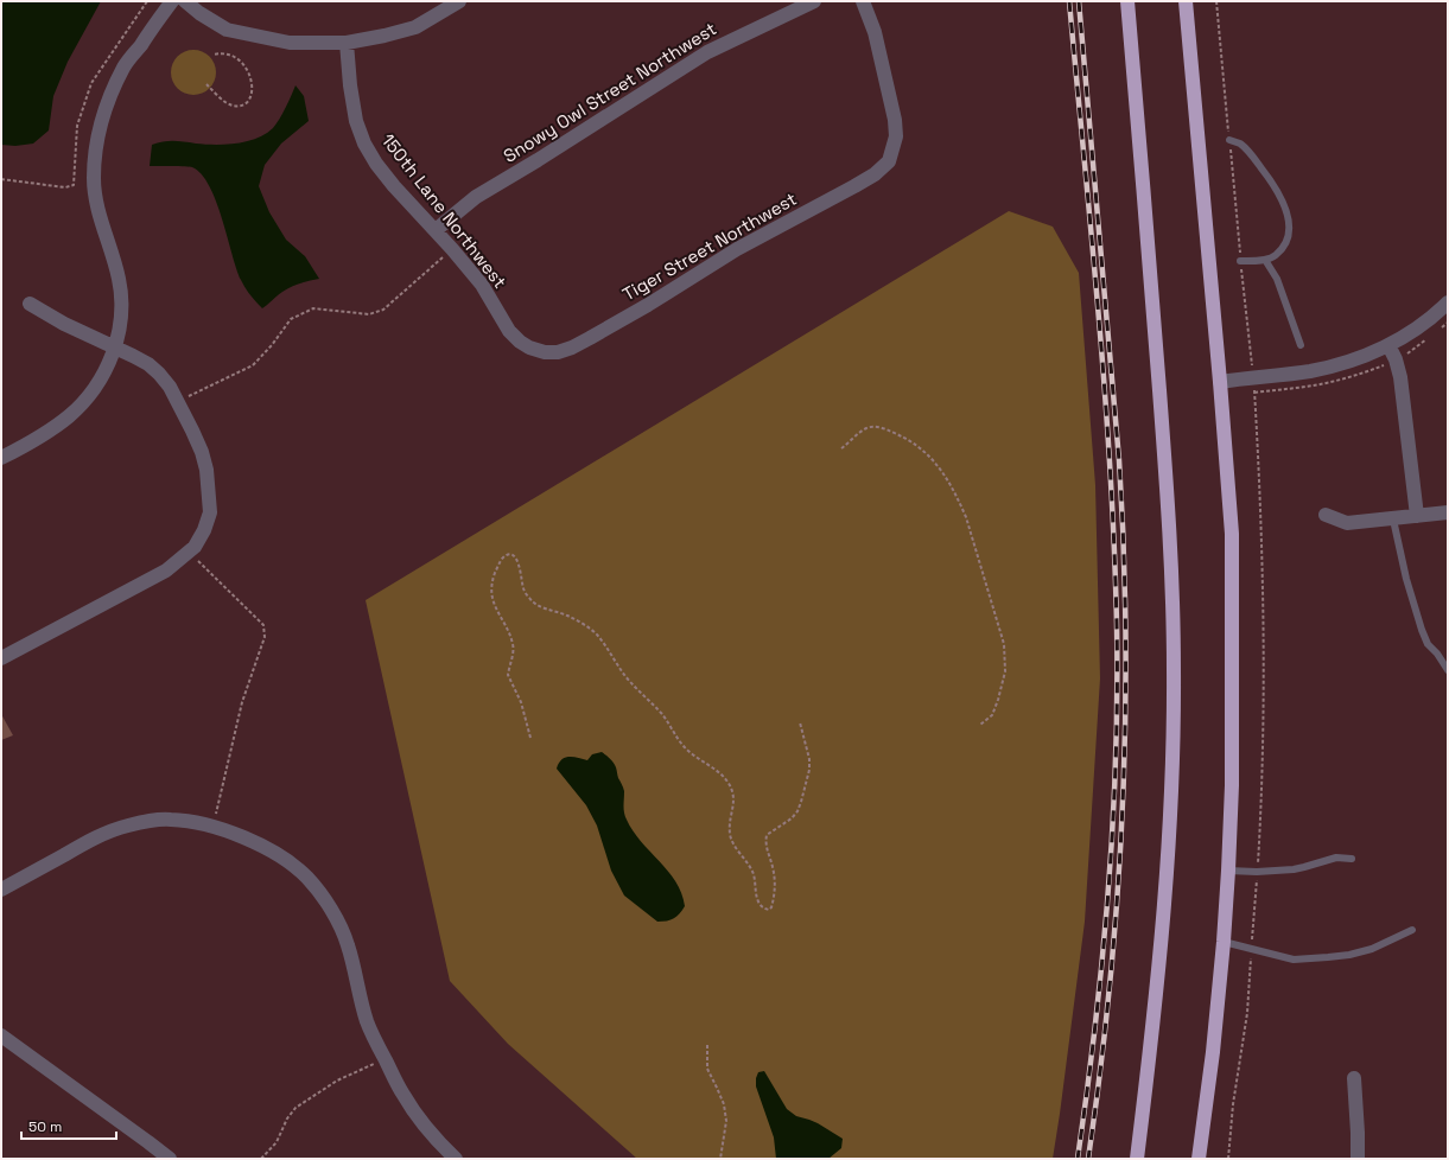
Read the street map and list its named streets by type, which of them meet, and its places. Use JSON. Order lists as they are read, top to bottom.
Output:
{
  "streets": {
    "street": ["Snowy Owl Street Northwest", "150th Lane Northwest", "Tiger Street Northwest"]
  },
  "crossings": [
    ["Snowy Owl Street Northwest", "150th Lane Northwest"],
    ["150th Lane Northwest", "Tiger Street Northwest"]
  ],
  "scale_bar": "50 m"
}
